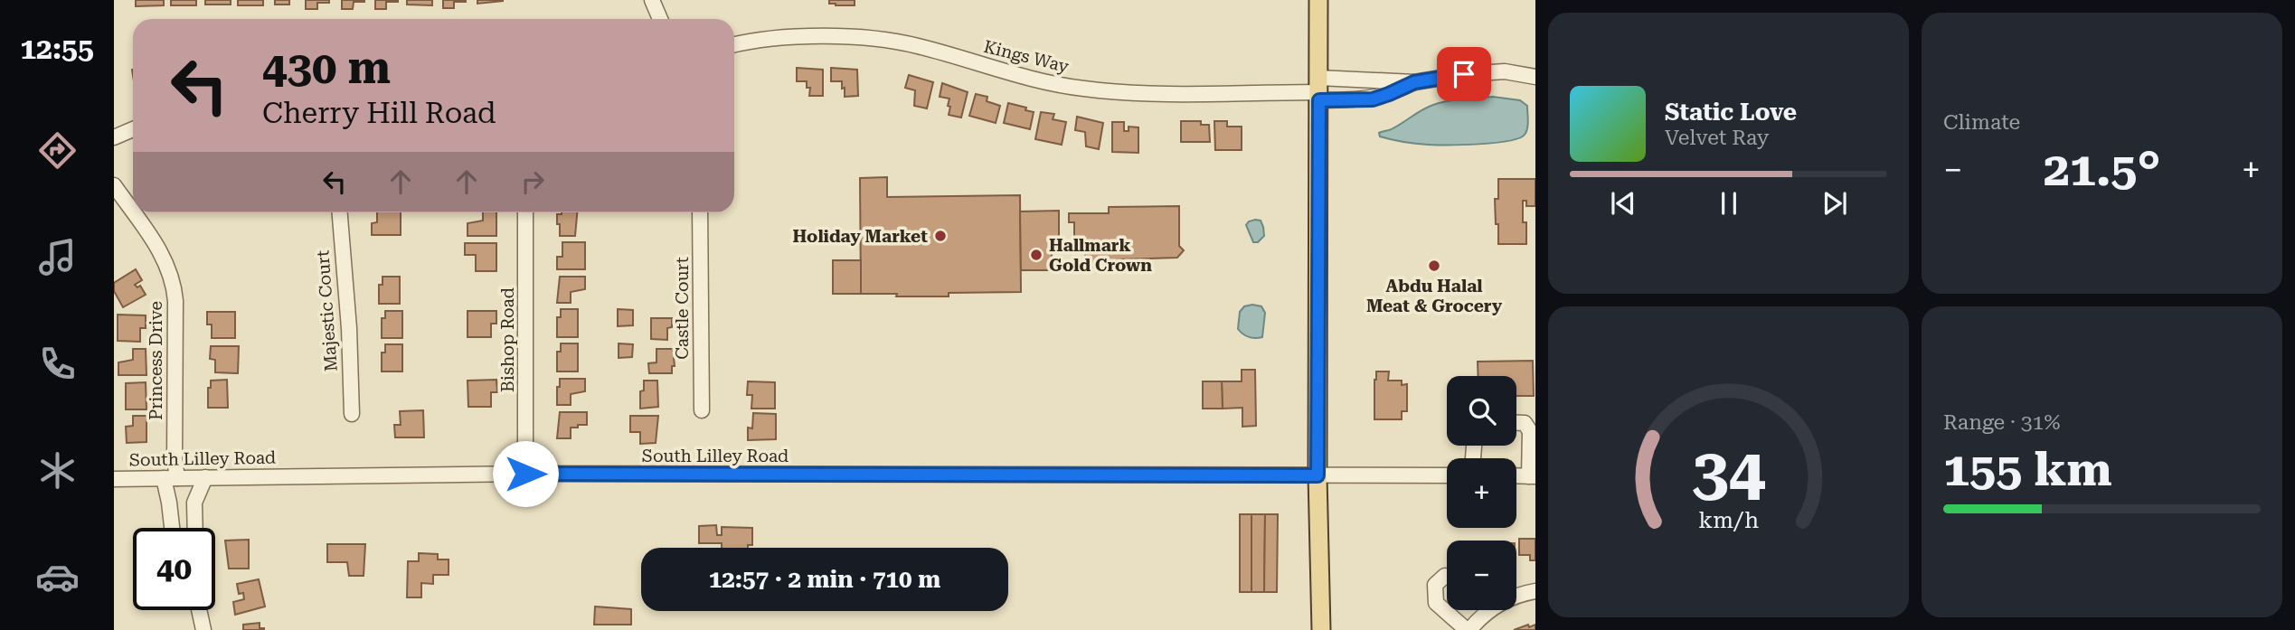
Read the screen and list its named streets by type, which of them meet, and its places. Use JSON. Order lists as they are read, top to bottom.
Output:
{
  "streets": {
    "street": [
      "Kings Way",
      "Castle Court",
      "Majestic Court",
      "Bishop Road",
      "Princess Drive",
      "South Lilley Road"
    ]
  },
  "crossings": [
    ["Bishop Road", "South Lilley Road"],
    ["Princess Drive", "South Lilley Road"]
  ],
  "places": ["Holiday Market", "Hallmark Gold Crown", "Abdu Halal Meat & Grocery"],
  "page": {
    "tabs": "12:55",
    "tile": [
      "Climate",
      ["Range · 31%", "155 km"]
    ],
    "turn": ["430 m", "Cherry Hill Road"],
    "song": ["Static Love", "Velvet Ray"],
    "heat": ["−", "21.5°", "+"],
    "map_buttons": ["+", "−"],
    "limit": "40",
    "trip": "12:57 · 2 min · 710 m",
    "gauge": ["34", "km/h"]
  }
}
